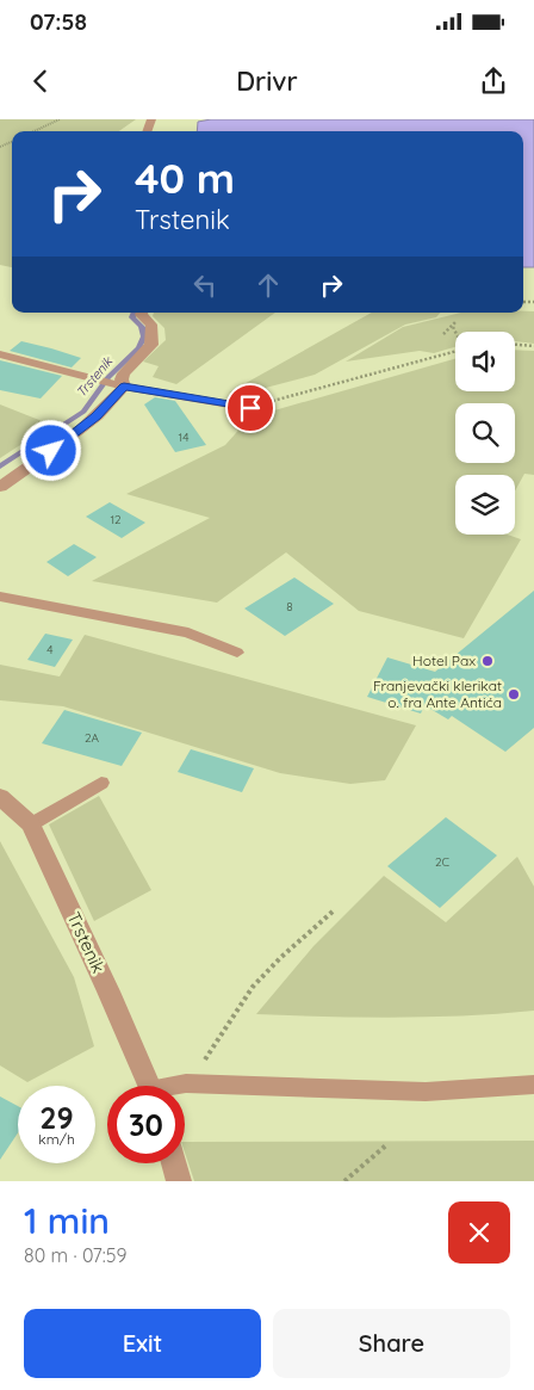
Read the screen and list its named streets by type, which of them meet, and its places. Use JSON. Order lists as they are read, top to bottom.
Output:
{
  "streets": {
    "street": ["Trstenik"]
  },
  "water": ["Trstenik"],
  "places": ["Hotel Pax", "Franjevački klerikat o. fra Ante Antića"],
  "house_numbers": [
    "14",
    "12",
    "8",
    "4",
    "2A",
    "2C"
  ],
  "page": {
    "status": "07:58",
    "header": "Drivr",
    "turn": ["40 m", "Trstenik"],
    "speed": "29 km/h",
    "limit": "30",
    "heading": ["1 min", "80 m · 07:59"],
    "buttons": ["Exit", "Share"]
  }
}
